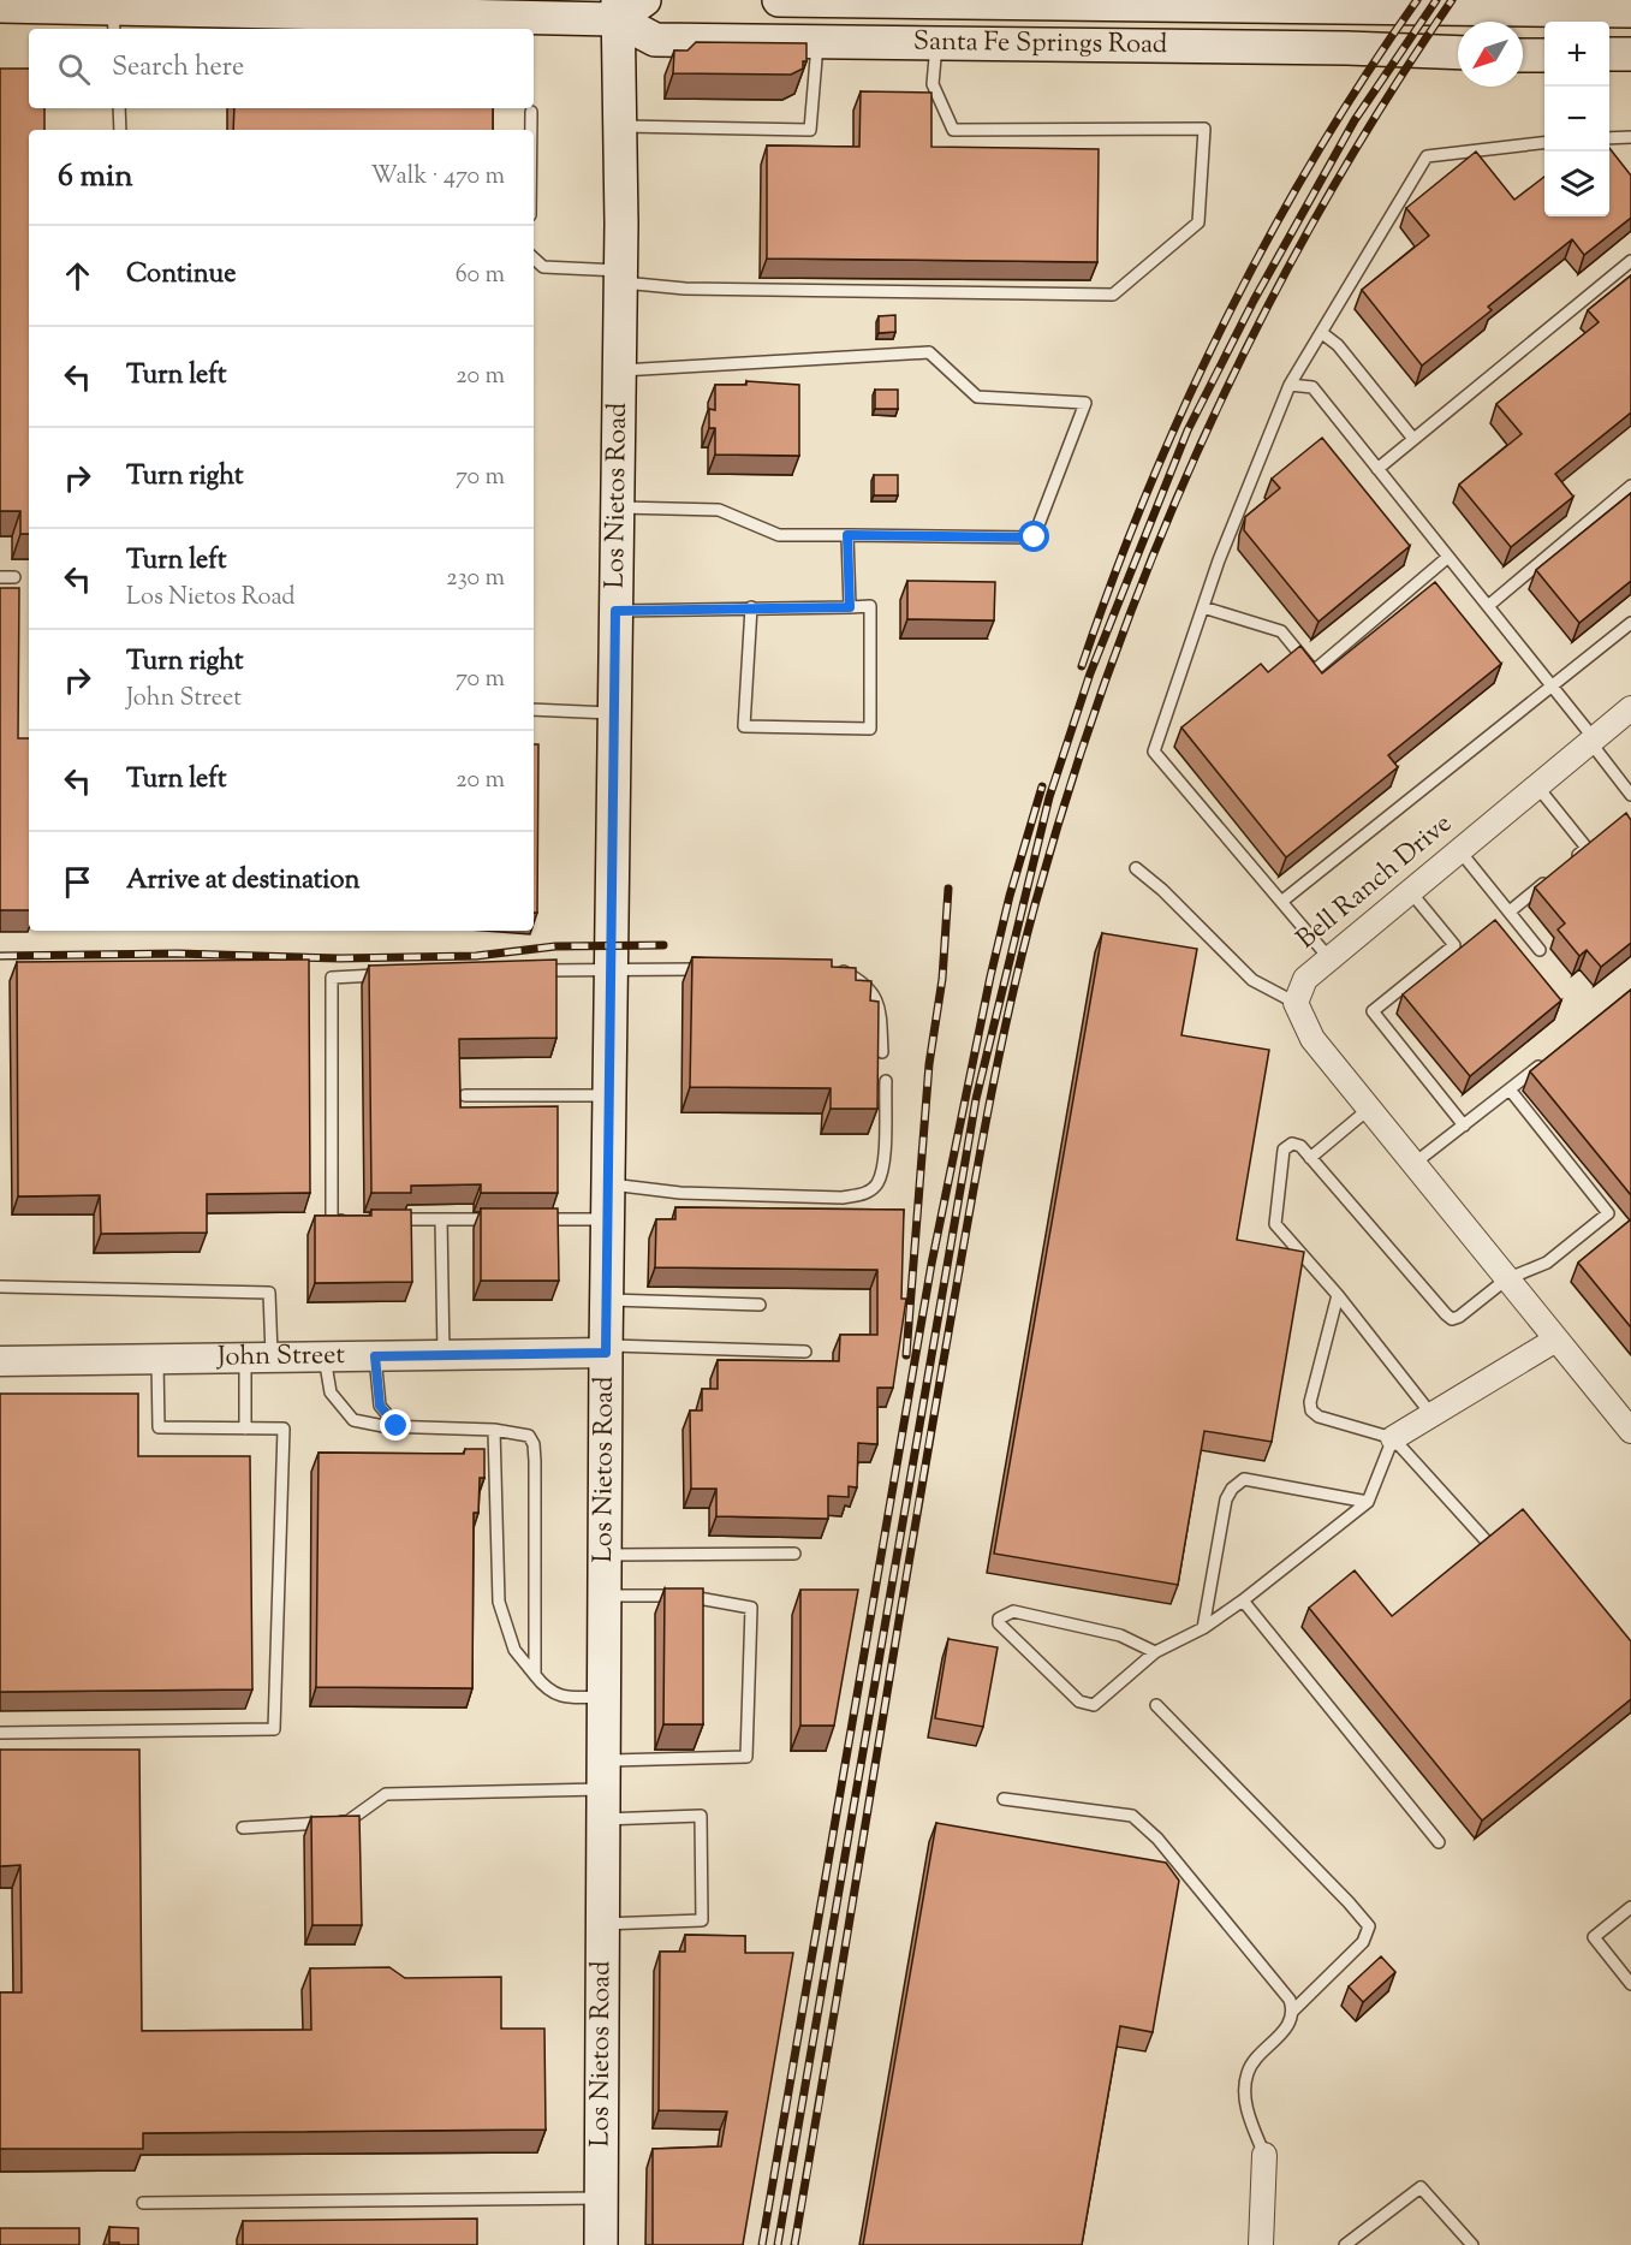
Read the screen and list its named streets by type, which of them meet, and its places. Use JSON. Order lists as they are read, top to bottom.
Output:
{
  "streets": {
    "main road": ["Santa Fe Springs Road", "Los Nietos Road"],
    "street": ["Bell Ranch Drive", "John Street"]
  },
  "crossings": [
    ["Santa Fe Springs Road", "Los Nietos Road"],
    ["Los Nietos Road", "John Street"]
  ],
  "north": "bottom left",
  "page": {
    "map_buttons": ["+", "−"],
    "search": "Search here",
    "heading": ["6 min", "Walk · 470 m"],
    "list": [
      ["Continue", "60 m"],
      ["Turn left", "20 m"],
      ["Turn right", "70 m"],
      ["Turn left", "Los Nietos Road", "230 m"],
      ["Turn right", "John Street", "70 m"],
      ["Turn left", "20 m"],
      "Arrive at destination"
    ]
  }
}
